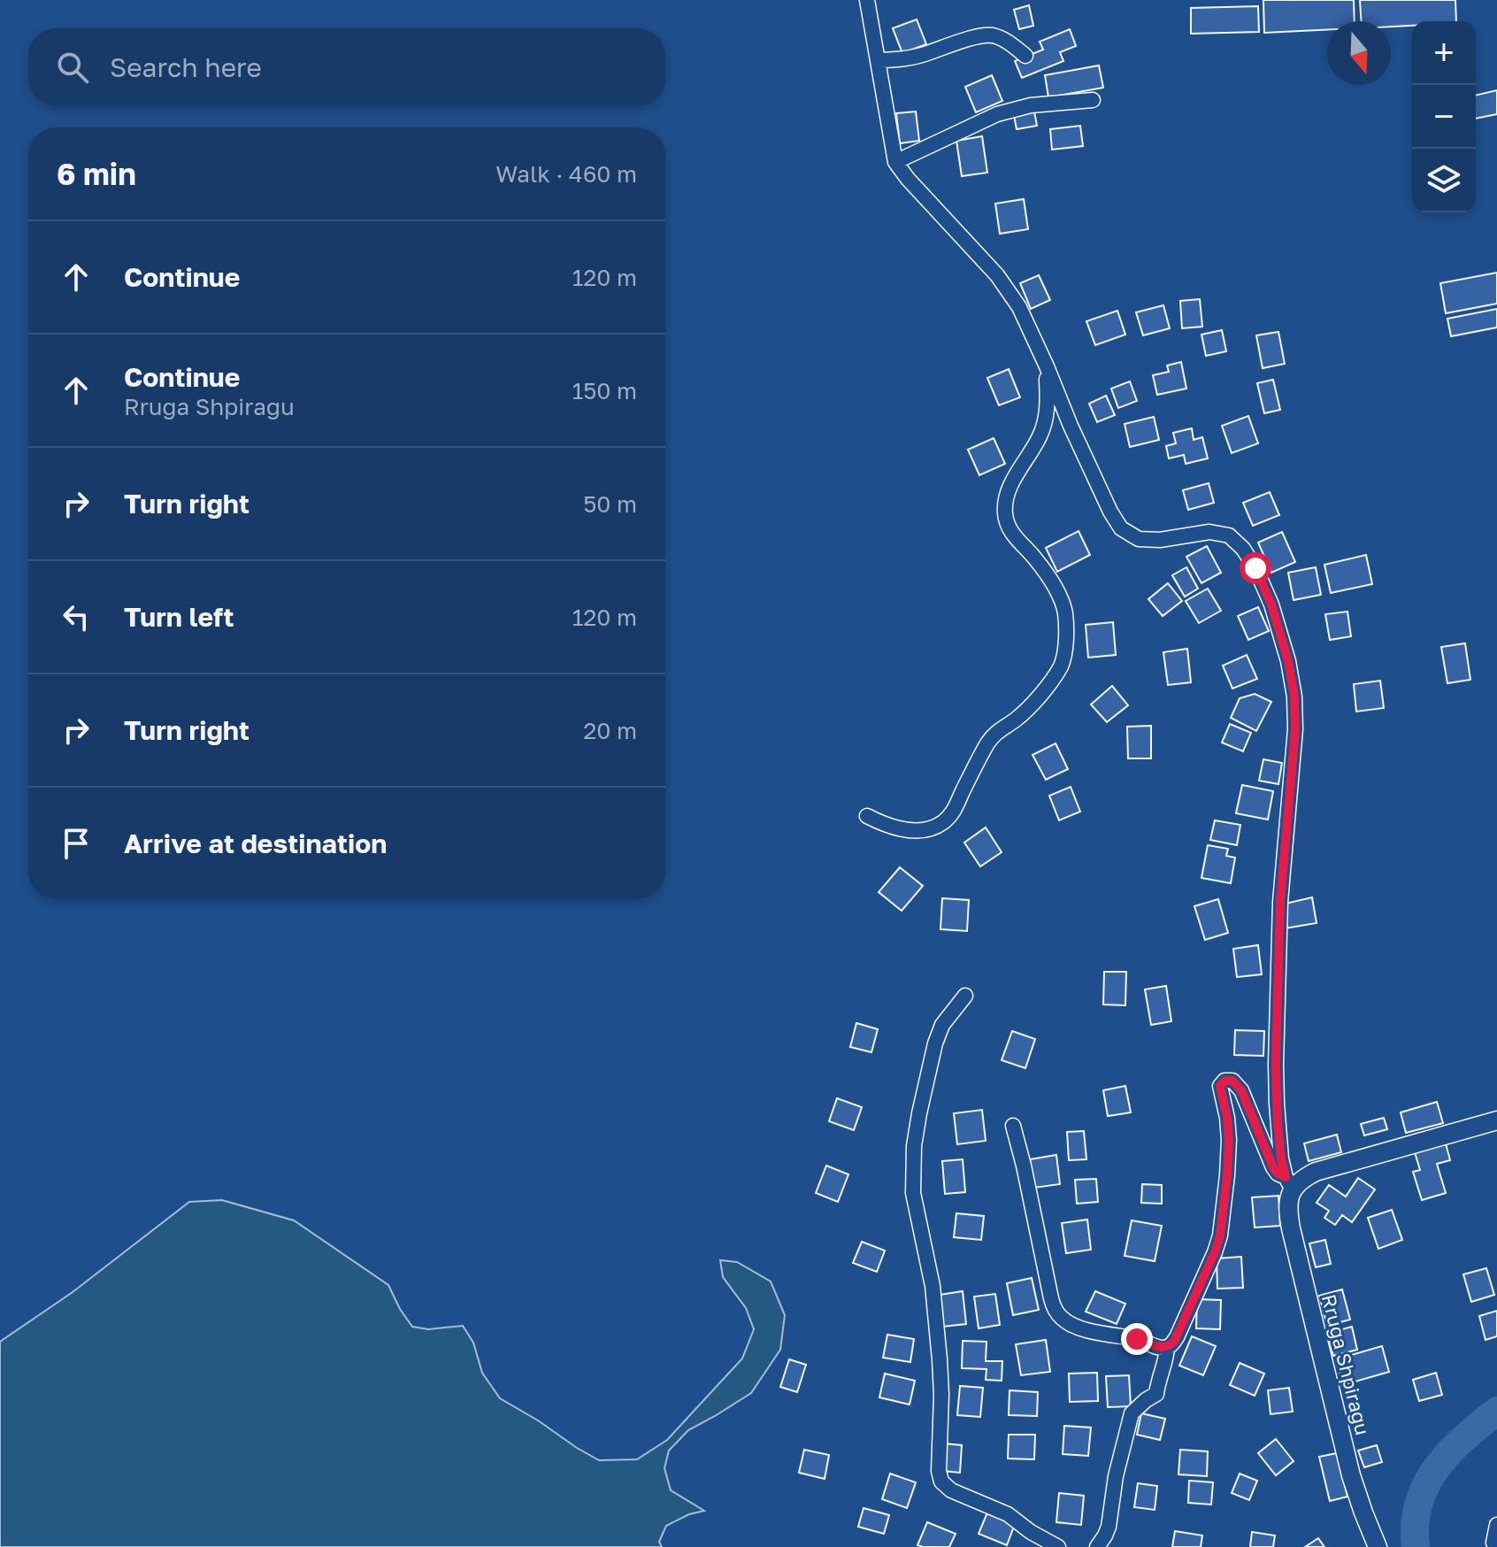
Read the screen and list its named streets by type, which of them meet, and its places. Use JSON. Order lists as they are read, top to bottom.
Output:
{
  "streets": {
    "street": ["Rruga Shpiragu"]
  },
  "north": "bottom",
  "page": {
    "map_buttons": ["+", "−"],
    "search": "Search here",
    "heading": ["6 min", "Walk · 460 m"],
    "list": [
      ["Continue", "120 m"],
      ["Continue", "Rruga Shpiragu", "150 m"],
      ["Turn right", "50 m"],
      ["Turn left", "120 m"],
      ["Turn right", "20 m"],
      "Arrive at destination"
    ]
  }
}
